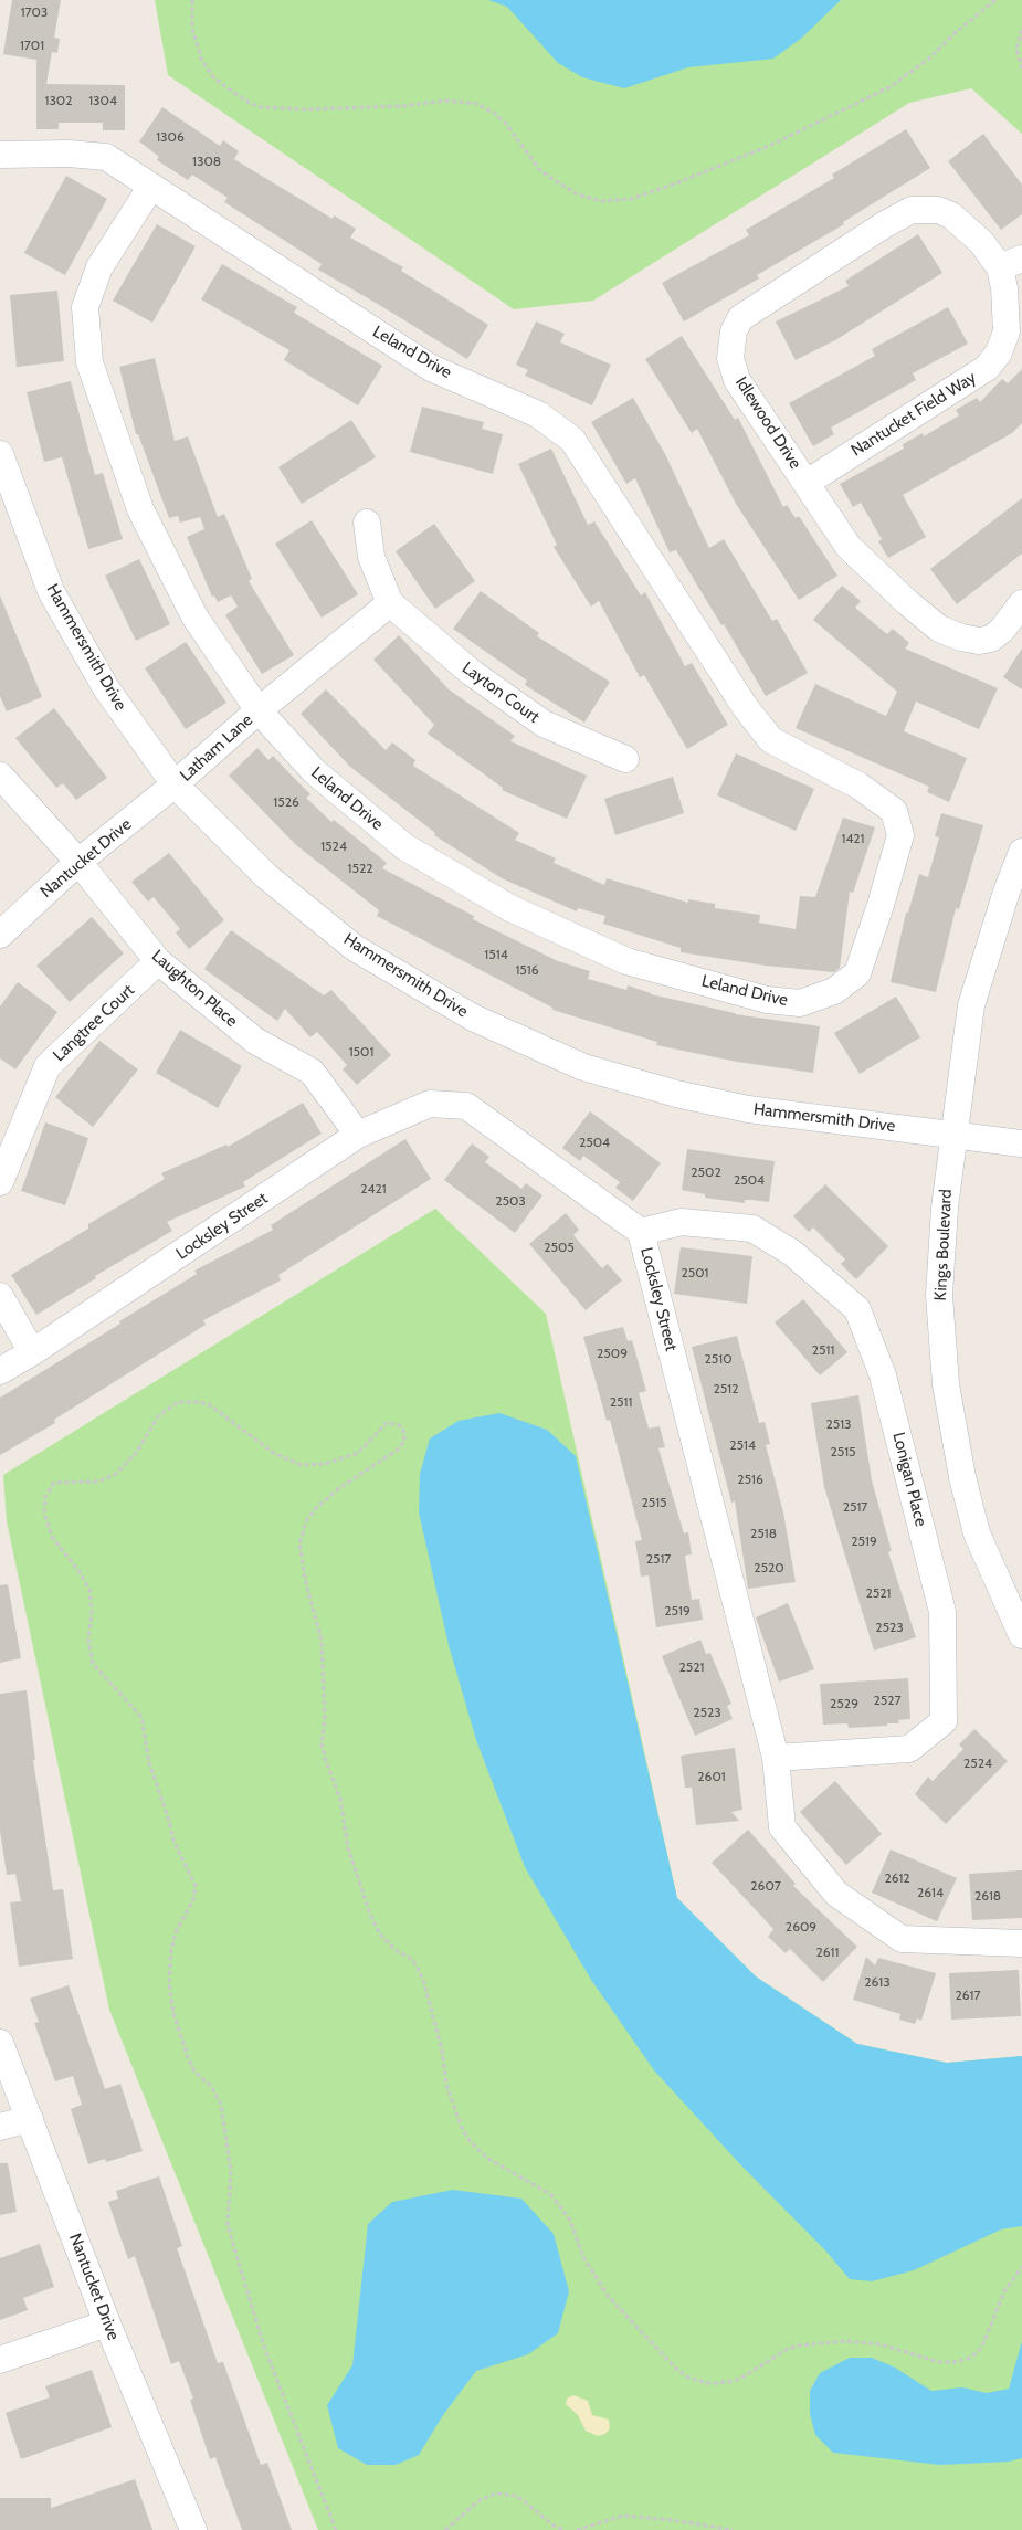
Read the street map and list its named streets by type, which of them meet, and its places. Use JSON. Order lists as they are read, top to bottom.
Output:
{
  "streets": {
    "street": [
      "Leland Drive",
      "Nantucket Field Way",
      "Idlewood Drive",
      "Hammersmith Drive",
      "Layton Court",
      "Latham Lane",
      "Nantucket Drive",
      "Laughton Place",
      "Langtree Court",
      "Locksley Street",
      "Kings Boulevard",
      "Lonigan Place"
    ]
  },
  "crossings": [
    ["Leland Drive", "Latham Lane"],
    ["Nantucket Field Way", "Idlewood Drive"],
    ["Hammersmith Drive", "Latham Lane"],
    ["Hammersmith Drive", "Nantucket Drive"],
    ["Hammersmith Drive", "Kings Boulevard"],
    ["Latham Lane", "Nantucket Drive"],
    ["Nantucket Drive", "Laughton Place"],
    ["Laughton Place", "Langtree Court"],
    ["Laughton Place", "Locksley Street"],
    ["Locksley Street", "Lonigan Place"]
  ],
  "house_numbers": [
    "1703",
    "1701",
    "1302",
    "1304",
    "1306",
    "1308",
    "1526",
    "1421",
    "1524",
    "1522",
    "1514",
    "1516",
    "1501",
    "2504",
    "2502",
    "2504",
    "2421",
    "2503",
    "2505",
    "2501",
    "2511",
    "2509",
    "2510",
    "2512",
    "2511",
    "2513",
    "2514",
    "2515",
    "2516",
    "2515",
    "2517",
    "2518",
    "2519",
    "2517",
    "2520",
    "2521",
    "2519",
    "2523",
    "2521",
    "2527",
    "2529",
    "2523",
    "2524",
    "2601",
    "2612",
    "2607",
    "2614",
    "2618",
    "2609",
    "2611",
    "2613",
    "2617"
  ]
}
